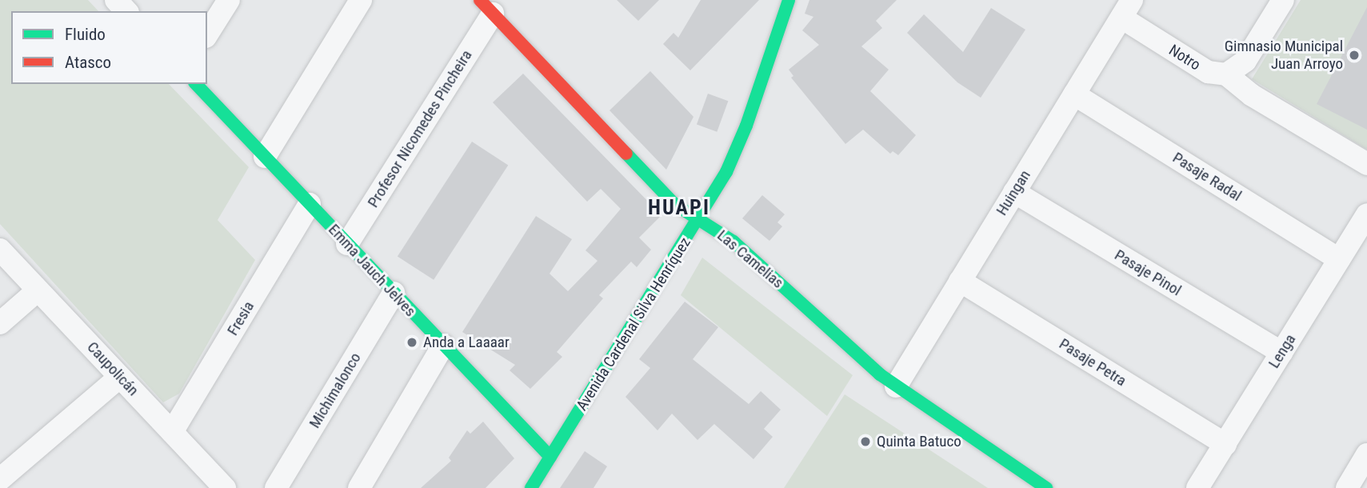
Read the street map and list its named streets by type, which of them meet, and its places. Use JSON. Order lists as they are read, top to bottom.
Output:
{
  "streets": {
    "street": [
      "Notro",
      "Profesor Nicomedes Pincheira",
      "Pasaje Radal",
      "Huingan",
      "Las Camelias",
      "Emma Jauch Jelves",
      "Pasaje Pinol",
      "Fresia",
      "Avenida Cardenal Silva Henríquez",
      "Lenga",
      "Pasaje Petra",
      "Caupolicán",
      "Michimalonco"
    ]
  },
  "crossings": [
    ["Notro", "Huingan"],
    ["Profesor Nicomedes Pincheira", "Las Camelias"],
    ["Profesor Nicomedes Pincheira", "Emma Jauch Jelves"],
    ["Pasaje Radal", "Huingan"],
    ["Pasaje Radal", "Lenga"],
    ["Huingan", "Las Camelias"],
    ["Huingan", "Pasaje Pinol"],
    ["Huingan", "Pasaje Petra"],
    ["Las Camelias", "Avenida Cardenal Silva Henríquez"],
    ["Emma Jauch Jelves", "Fresia"],
    ["Emma Jauch Jelves", "Avenida Cardenal Silva Henríquez"],
    ["Emma Jauch Jelves", "Michimalonco"],
    ["Pasaje Pinol", "Lenga"],
    ["Fresia", "Caupolicán"],
    ["Lenga", "Pasaje Petra"]
  ],
  "districts": ["HUAPI"],
  "places": ["Gimnasio Municipal Juan Arroyo", "Anda a Laaaar", "Quinta Batuco"],
  "legend": ["Fluido", "Atasco"]
}
